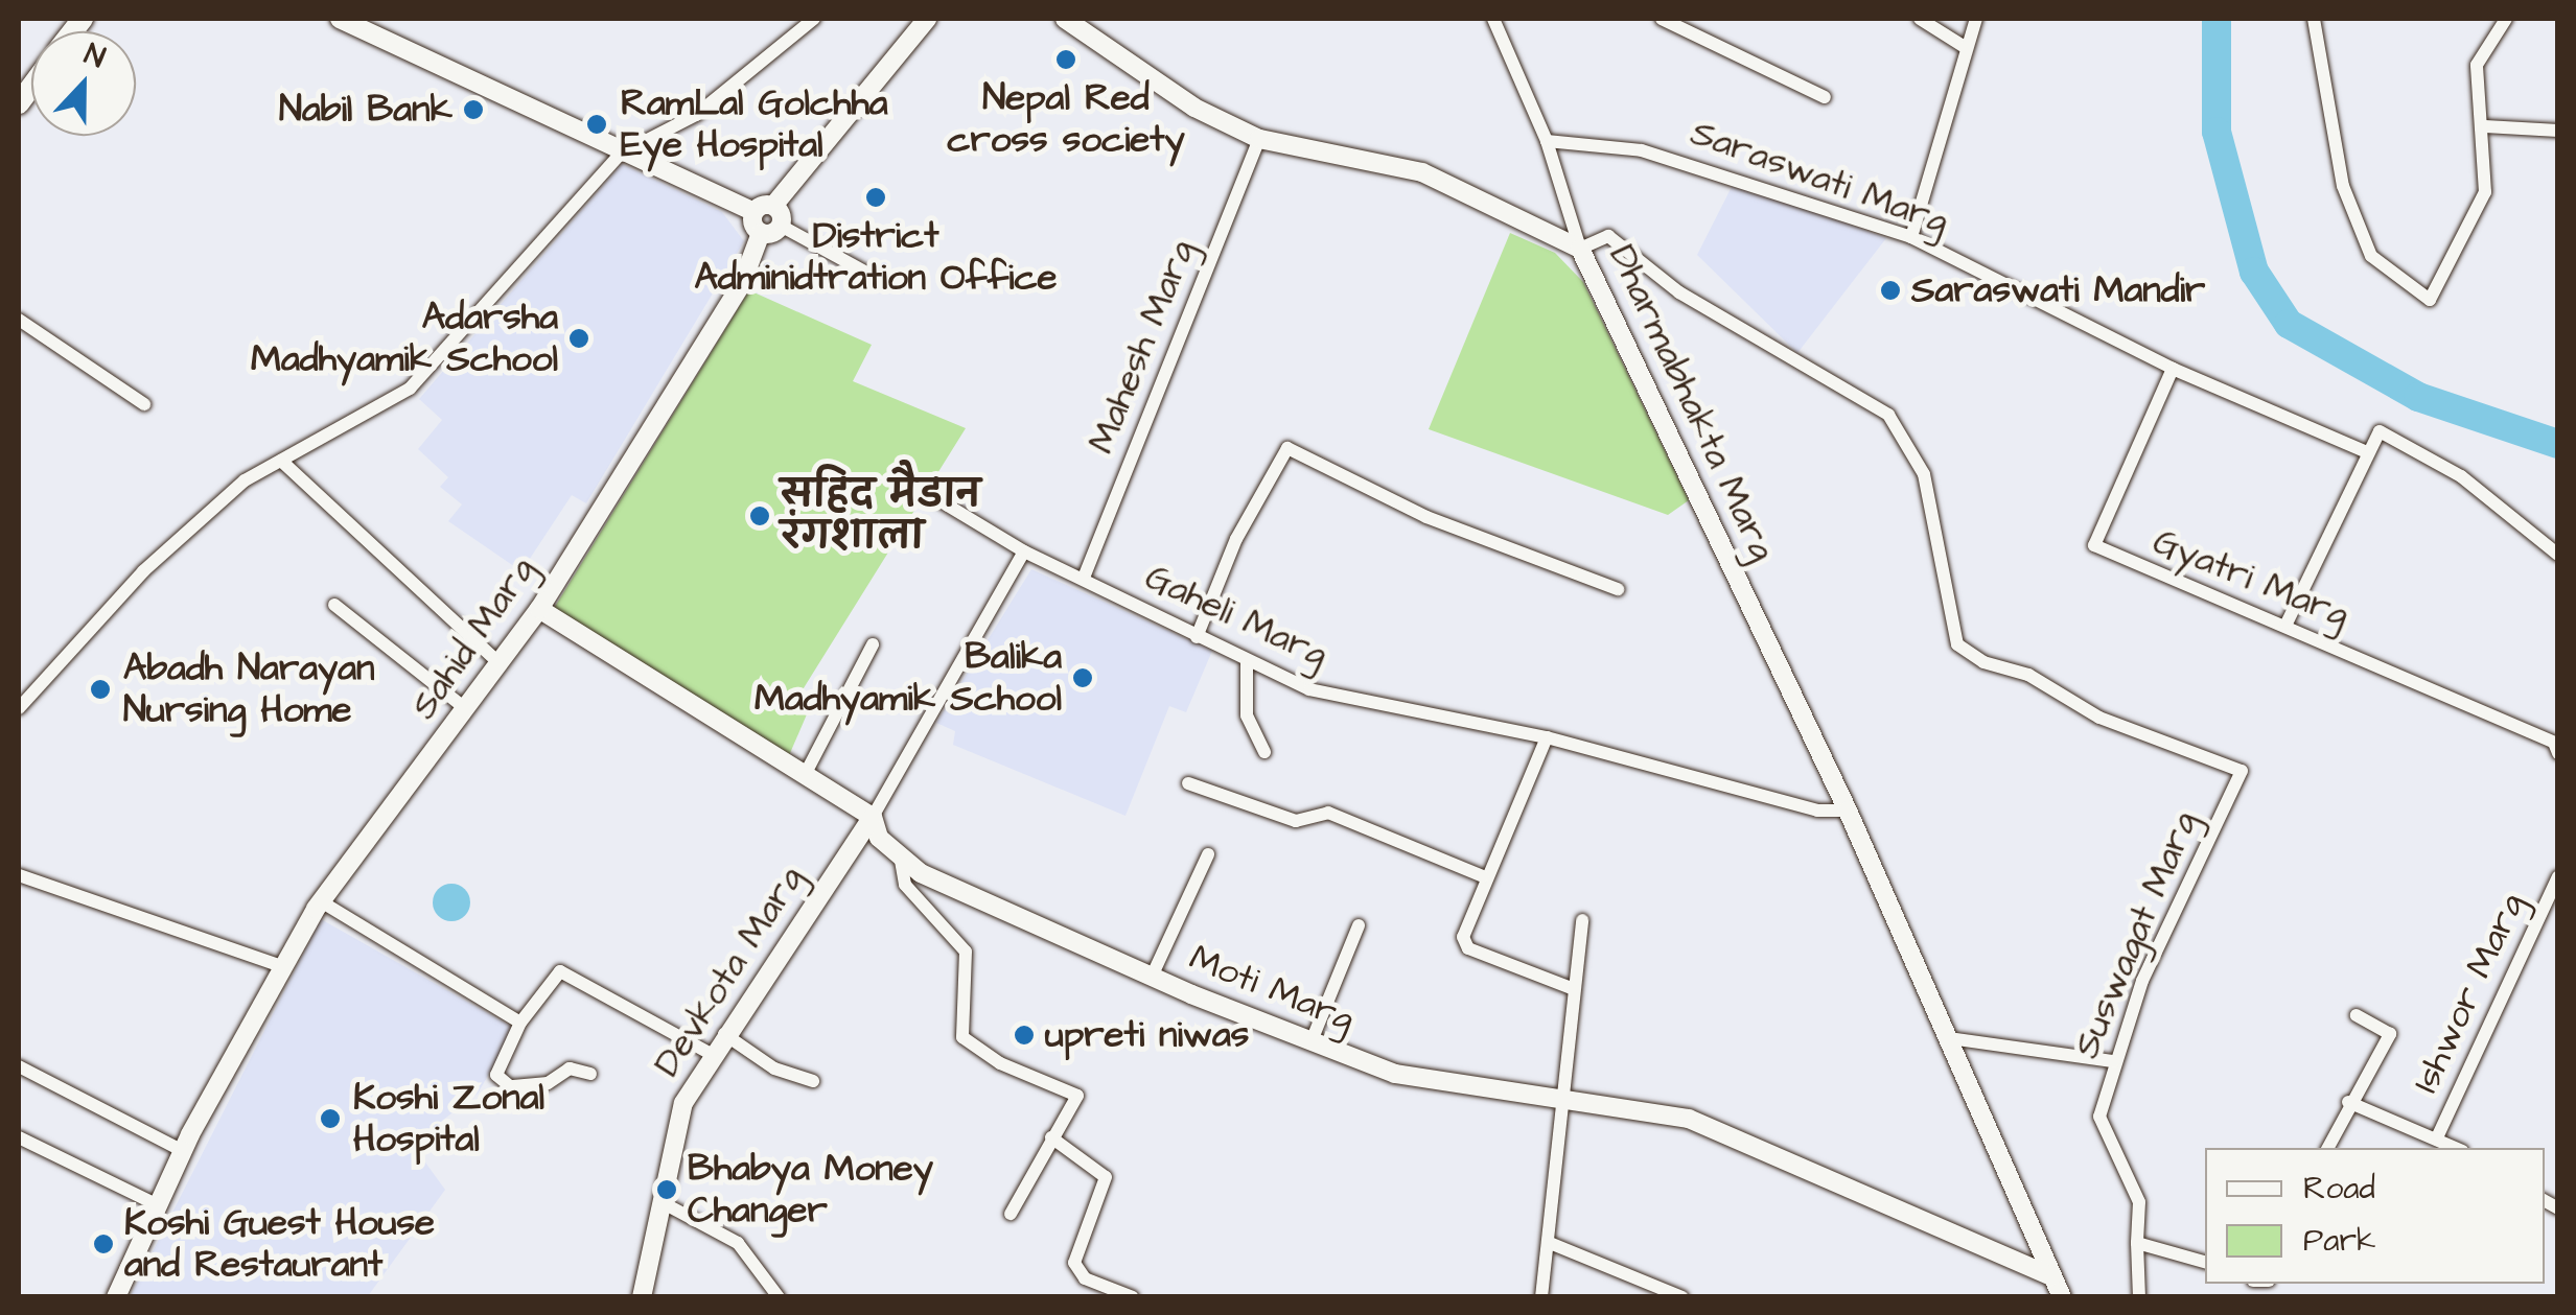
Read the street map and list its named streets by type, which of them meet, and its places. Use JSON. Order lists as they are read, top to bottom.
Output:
{
  "streets": {
    "street": [
      "Saraswati Marg",
      "Mahesh Marg",
      "Dharmabhakta Marg",
      "Gyatri Marg",
      "Gaheli Marg",
      "Sahid Marg",
      "Suswagat Marg",
      "Devkota Marg",
      "Moti Marg",
      "Ishwor Marg"
    ]
  },
  "crossings": [
    ["Saraswati Marg", "Dharmabhakta Marg"],
    ["Saraswati Marg", "Gyatri Marg"],
    ["Mahesh Marg", "Gaheli Marg"],
    ["Dharmabhakta Marg", "Gaheli Marg"],
    ["Dharmabhakta Marg", "Suswagat Marg"],
    ["Dharmabhakta Marg", "Moti Marg"]
  ],
  "places": [
    "Nepal Red cross society",
    "Nabil Bank",
    "RamLal Golchha Eye Hospital",
    "District Adminidtration Office",
    "Saraswati Mandir",
    "Adarsha Madhyamik School",
    "सहिद मैडान रंगशाला",
    "Balika Madhyamik School",
    "Abadh Narayan Nursing Home",
    "upreti niwas",
    "Koshi Zonal Hospital",
    "Bhabya Money Changer",
    "Koshi Guest House and Restaurant"
  ],
  "legend": ["Road", "Park"],
  "north": "top"
}
